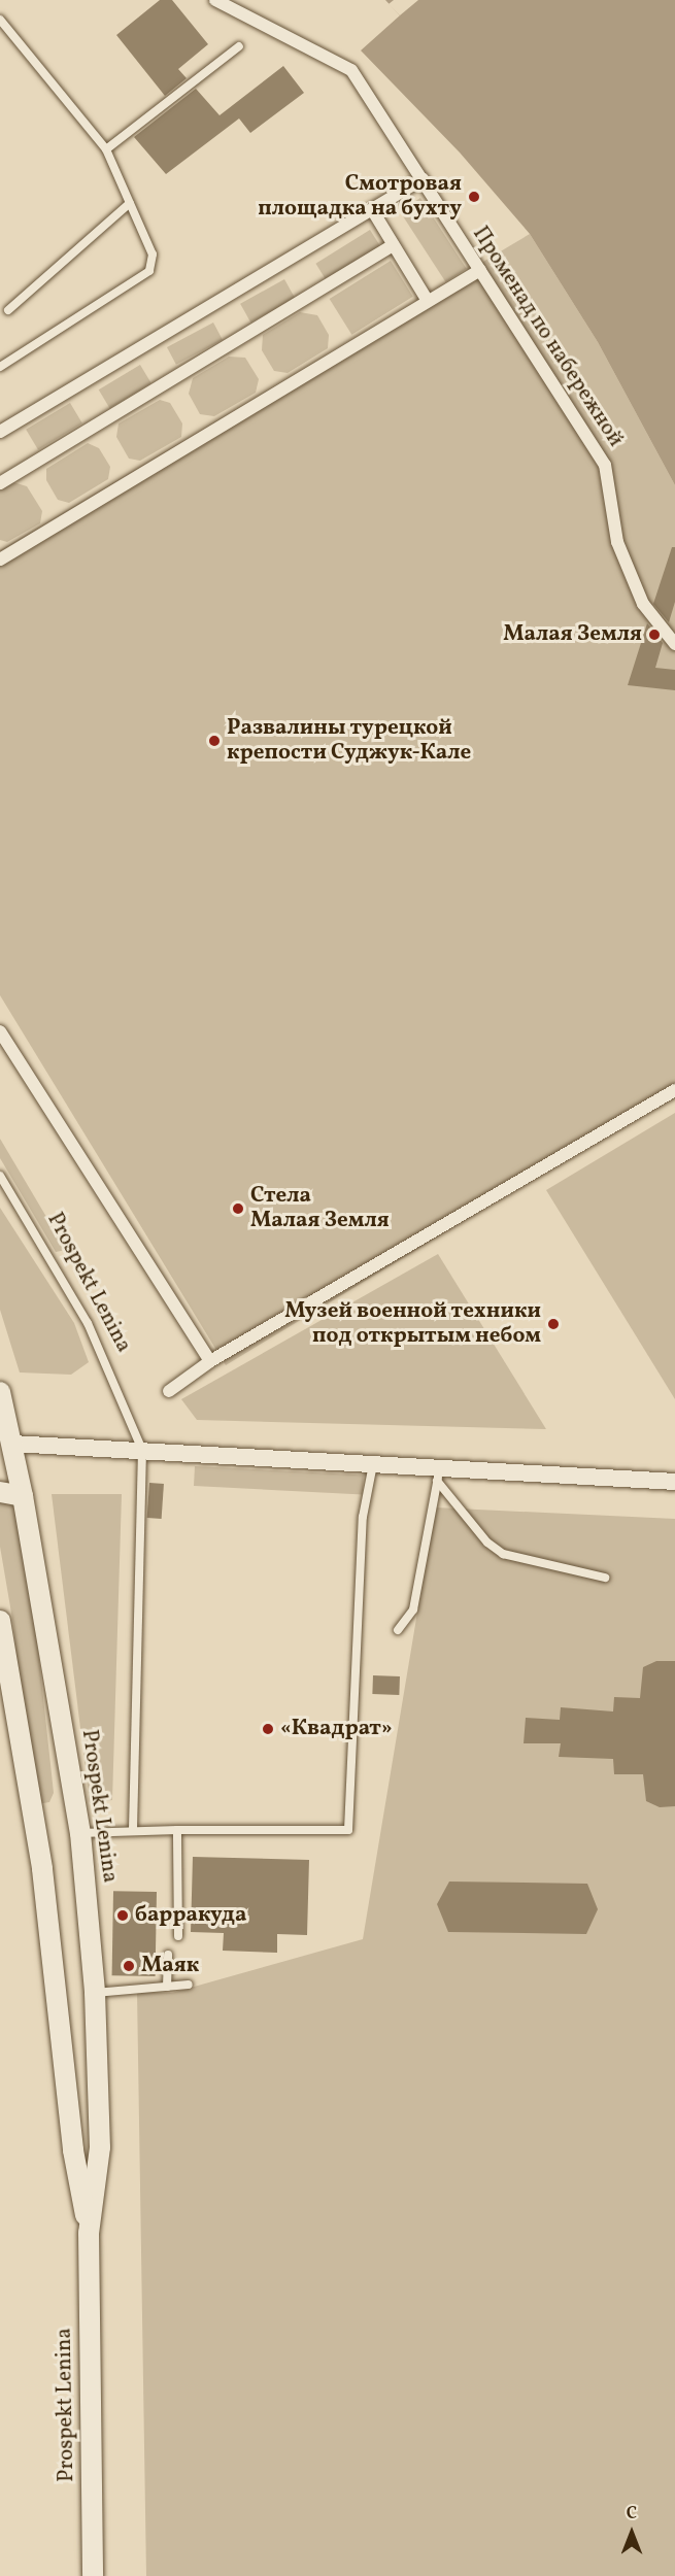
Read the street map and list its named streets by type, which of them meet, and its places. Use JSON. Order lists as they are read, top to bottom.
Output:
{
  "streets": {
    "street": ["Променад по набережной", "Prospekt Lenina"]
  },
  "places": [
    "Смотровая площадка на бухту",
    "Малая Земля",
    "Развалины турецкой крепости Суджук-Кале",
    "Стела Малая Земля",
    "Музей военной техники под открытым небом",
    "«Квадрат»",
    "барракуда",
    "Маяк"
  ],
  "north": "top"
}
